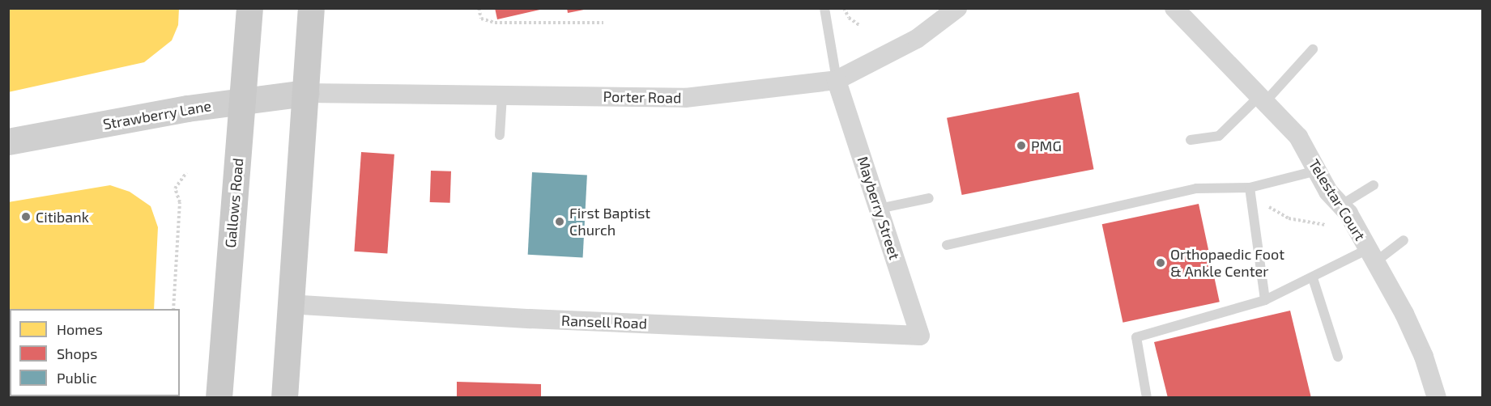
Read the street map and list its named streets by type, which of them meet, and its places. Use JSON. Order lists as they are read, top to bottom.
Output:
{
  "streets": {
    "main road": ["Gallows Road"],
    "street": [
      "Porter Road",
      "Strawberry Lane",
      "Telestar Court",
      "Mayberry Street",
      "Ransell Road"
    ]
  },
  "crossings": [
    ["Porter Road", "Strawberry Lane"],
    ["Porter Road", "Mayberry Street"],
    ["Strawberry Lane", "Gallows Road"],
    ["Mayberry Street", "Ransell Road"]
  ],
  "places": [
    "PMG",
    "Citibank",
    "First Baptist Church",
    "Orthopaedic Foot & Ankle Center"
  ],
  "legend": ["Homes", "Shops", "Public"]
}
